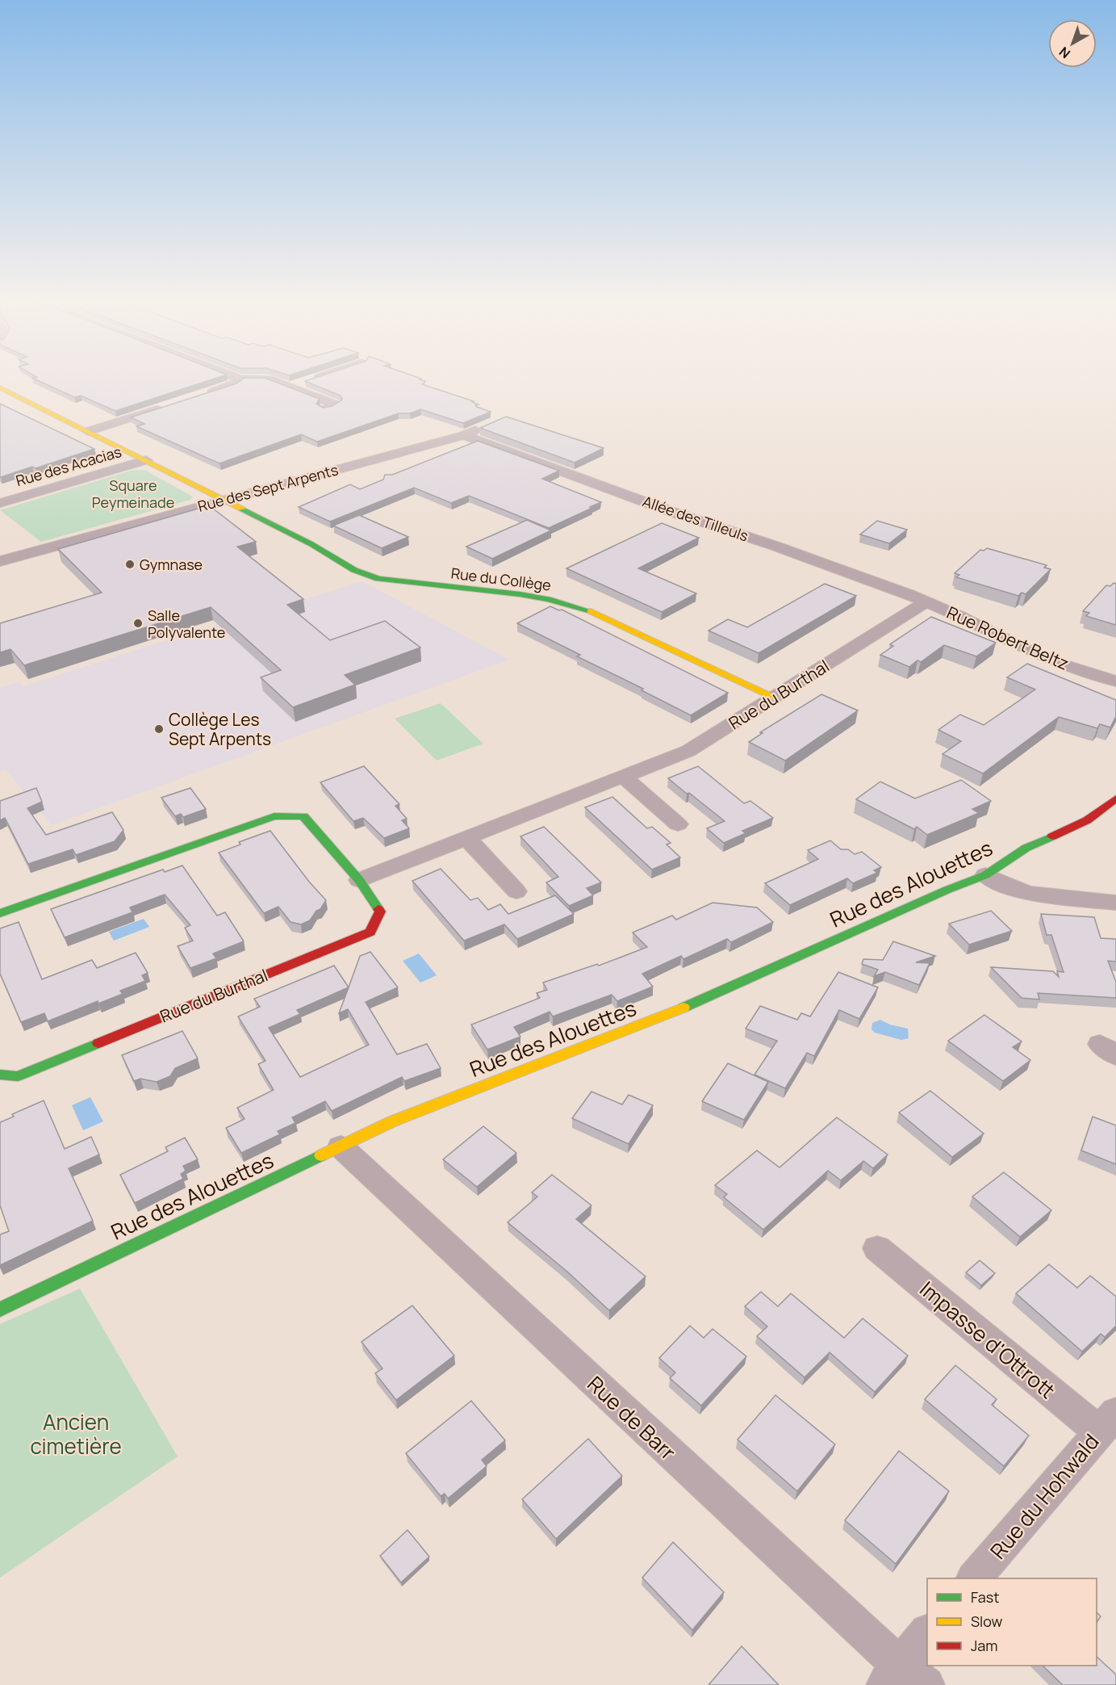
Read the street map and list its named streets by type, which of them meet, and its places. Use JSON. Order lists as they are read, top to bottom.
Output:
{
  "streets": {
    "street": [
      "Rue des Acacias",
      "Rue des Sept Arpents",
      "Allée des Tilleuls",
      "Rue du Collège",
      "Rue Robert Beltz",
      "Rue du Burthal",
      "Rue des Alouettes",
      "Impasse d'Ottrott",
      "Rue de Barr",
      "Rue du Hohwald"
    ]
  },
  "crossings": [
    ["Rue des Acacias", "Rue du Collège"],
    ["Rue des Sept Arpents", "Allée des Tilleuls"],
    ["Rue des Sept Arpents", "Rue du Collège"],
    ["Allée des Tilleuls", "Rue Robert Beltz"],
    ["Allée des Tilleuls", "Rue du Burthal"],
    ["Rue du Collège", "Rue du Burthal"],
    ["Rue Robert Beltz", "Rue du Burthal"],
    ["Rue des Alouettes", "Rue de Barr"],
    ["Impasse d'Ottrott", "Rue du Hohwald"]
  ],
  "parks": ["Square Peymeinade", "Ancien cimetière"],
  "places": ["Gymnase", "Salle Polyvalente", "Collège Les Sept Arpents"],
  "legend": ["Fast", "Slow", "Jam"],
  "north": "bottom left"
}
